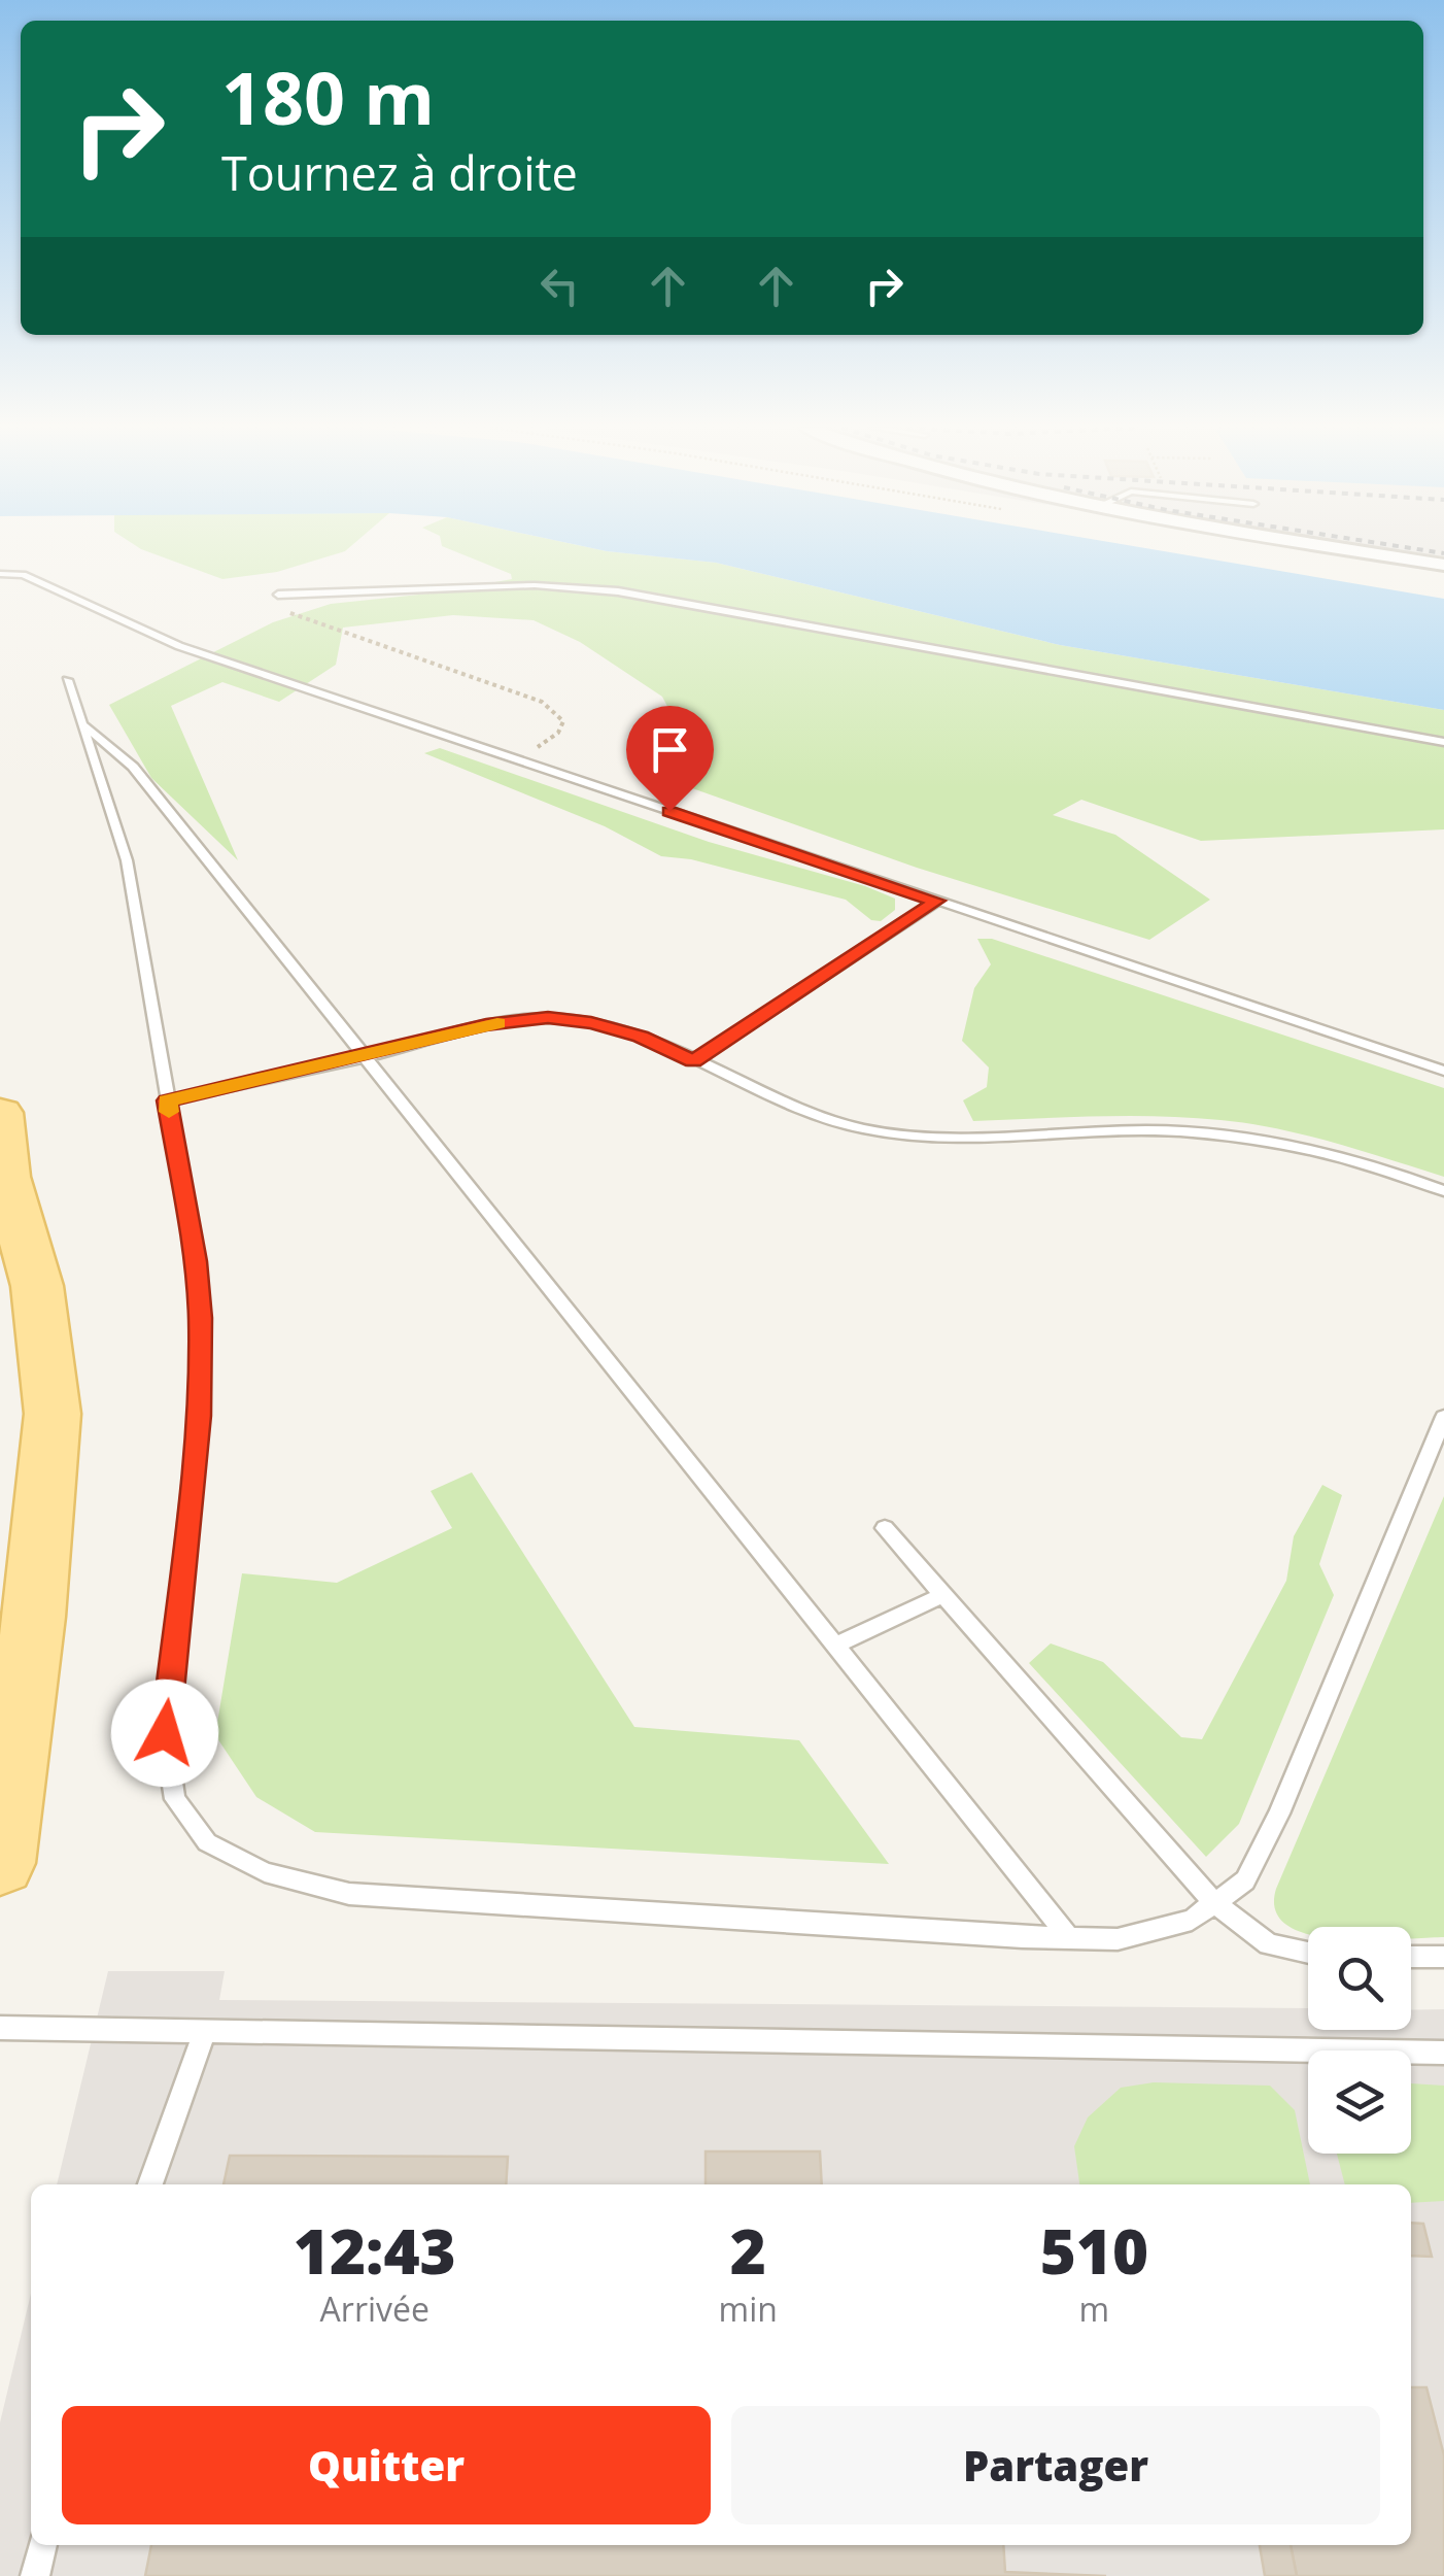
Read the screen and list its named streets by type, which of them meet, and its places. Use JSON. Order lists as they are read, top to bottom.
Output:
{
  "page": {
    "turn": ["180 m", "Tournez à droite"],
    "eta": [
      "12:43",
      "Arrivée",
      "2",
      "min",
      "510",
      "m"
    ],
    "buttons": ["Quitter", "Partager"]
  }
}
